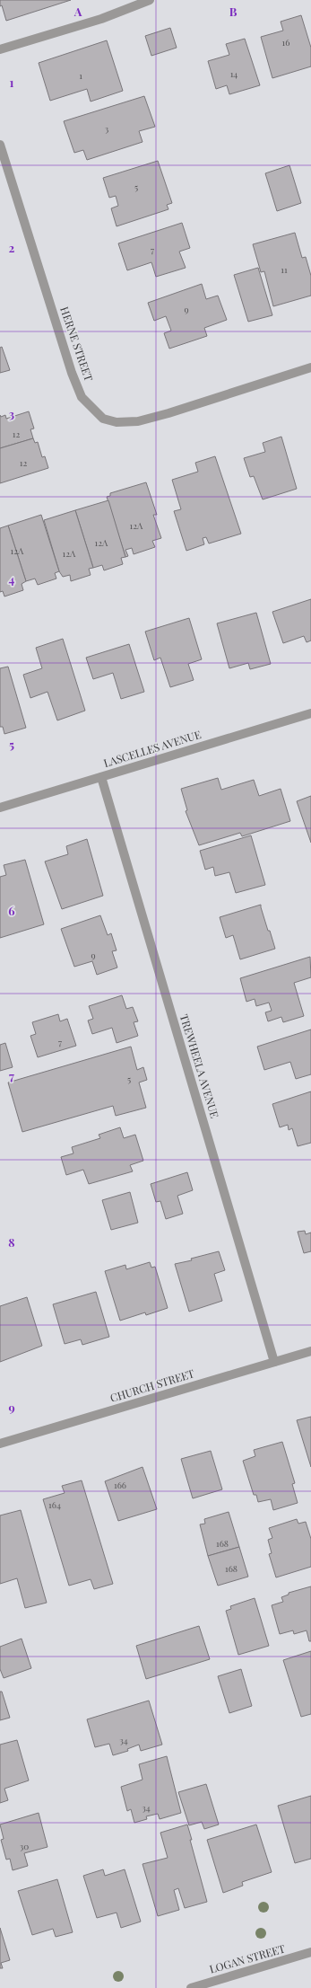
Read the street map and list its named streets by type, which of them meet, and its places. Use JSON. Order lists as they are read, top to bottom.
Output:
{
  "streets": {
    "street": [
      "HERNE STREET",
      "LASCELLES AVENUE",
      "TREWHEELA AVENUE",
      "CHURCH STREET",
      "LOGAN STREET"
    ]
  },
  "crossings": [
    ["LASCELLES AVENUE", "TREWHEELA AVENUE"],
    ["TREWHEELA AVENUE", "CHURCH STREET"]
  ],
  "house_numbers": [
    "16",
    "14",
    "1",
    "3",
    "5",
    "7",
    "11",
    "9",
    "12",
    "12",
    "12A",
    "12A",
    "12A",
    "12A",
    "9",
    "7",
    "5",
    "166",
    "164",
    "168",
    "168",
    "34",
    "34",
    "30"
  ],
  "grid": {
    "columns": ["A", "B"],
    "rows": [
      "1",
      "2",
      "3",
      "4",
      "5",
      "6",
      "7",
      "8",
      "9"
    ]
  }
}
